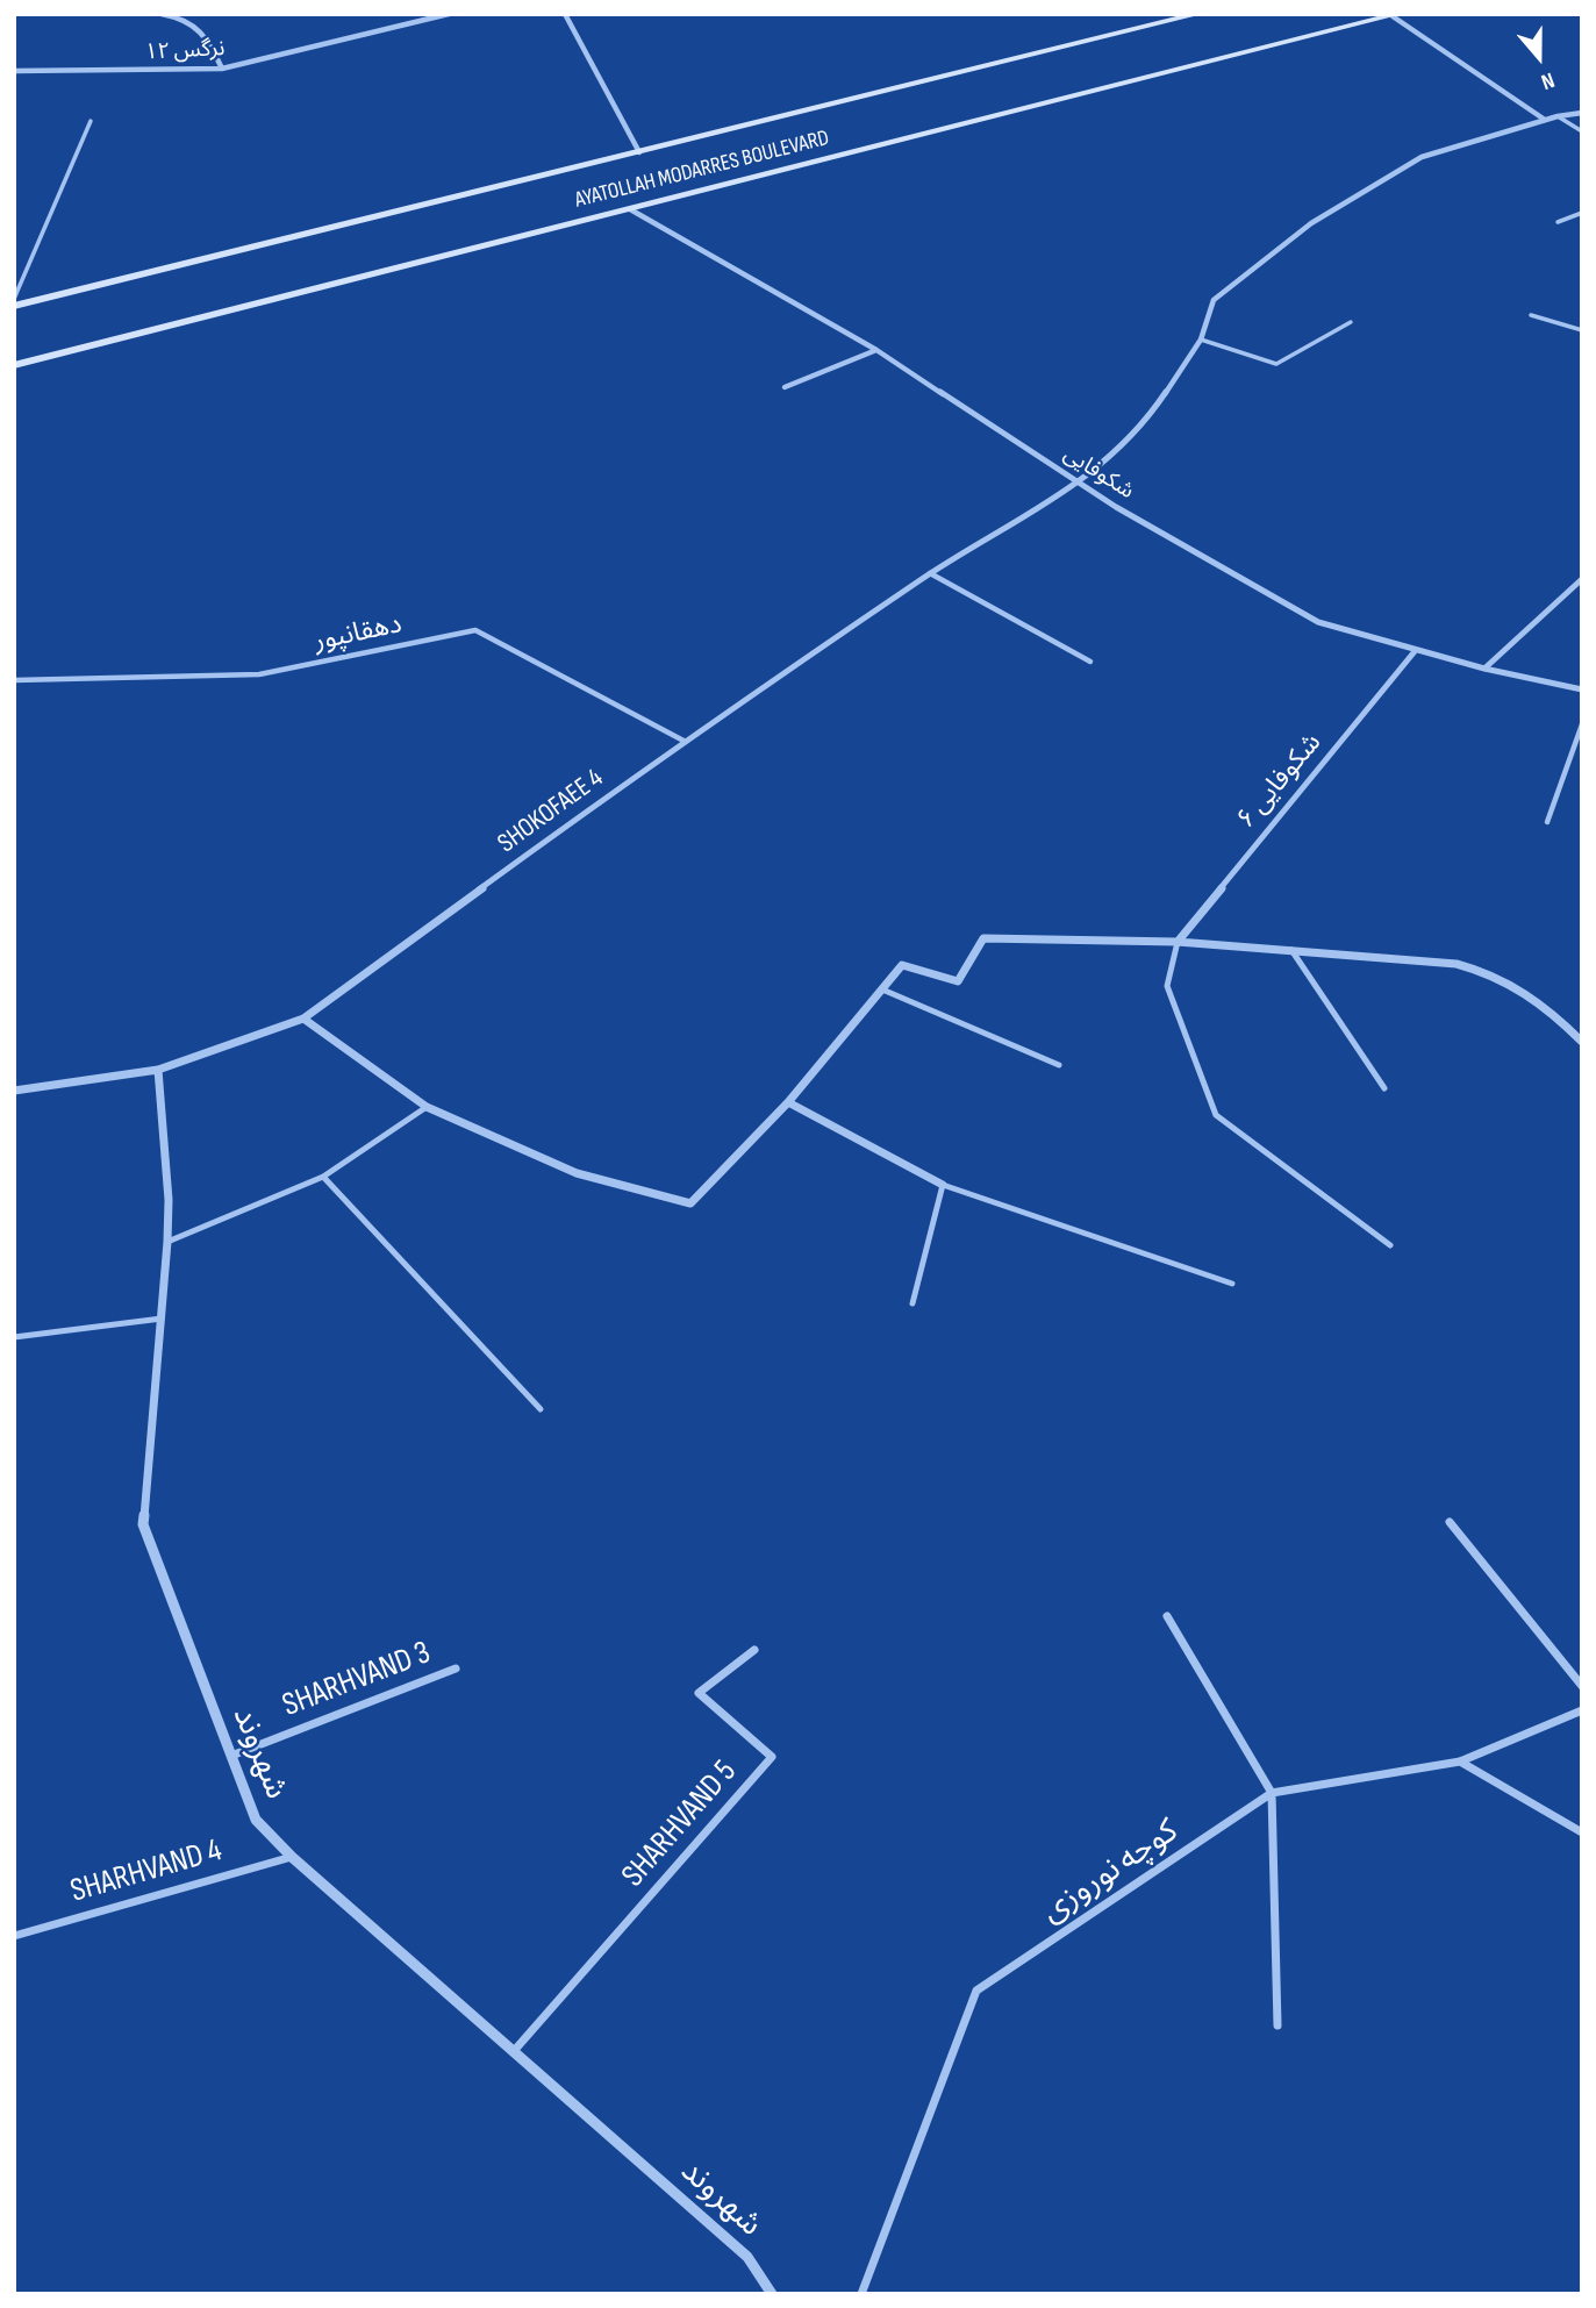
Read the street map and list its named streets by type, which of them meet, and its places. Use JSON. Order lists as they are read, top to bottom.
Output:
{
  "streets": {
    "main road": ["AYATOLLAH MODARRES BOULEVARD"],
    "street": [
      "نرگس ۱۲",
      "شکوفایی",
      "شکوفایی ۶",
      "SHOKOFAEE 4",
      "شهروند"
    ],
    "lane": [
      "دهقانپور",
      "SHARHVAND 3",
      "SHARHVAND 5",
      "SHARHVAND 4",
      "کوچه نوروزی"
    ]
  },
  "crossings": [
    ["AYATOLLAH MODARRES BOULEVARD", "شکوفایی"],
    ["شکوفایی", "شکوفایی ۶"],
    ["شکوفایی", "SHOKOFAEE 4"],
    ["دهقانپور", "SHOKOFAEE 4"],
    ["SHOKOFAEE 4", "شهروند"],
    ["SHARHVAND 3", "شهروند"],
    ["شهروند", "SHARHVAND 5"],
    ["شهروند", "SHARHVAND 4"]
  ],
  "north": "bottom"
}
